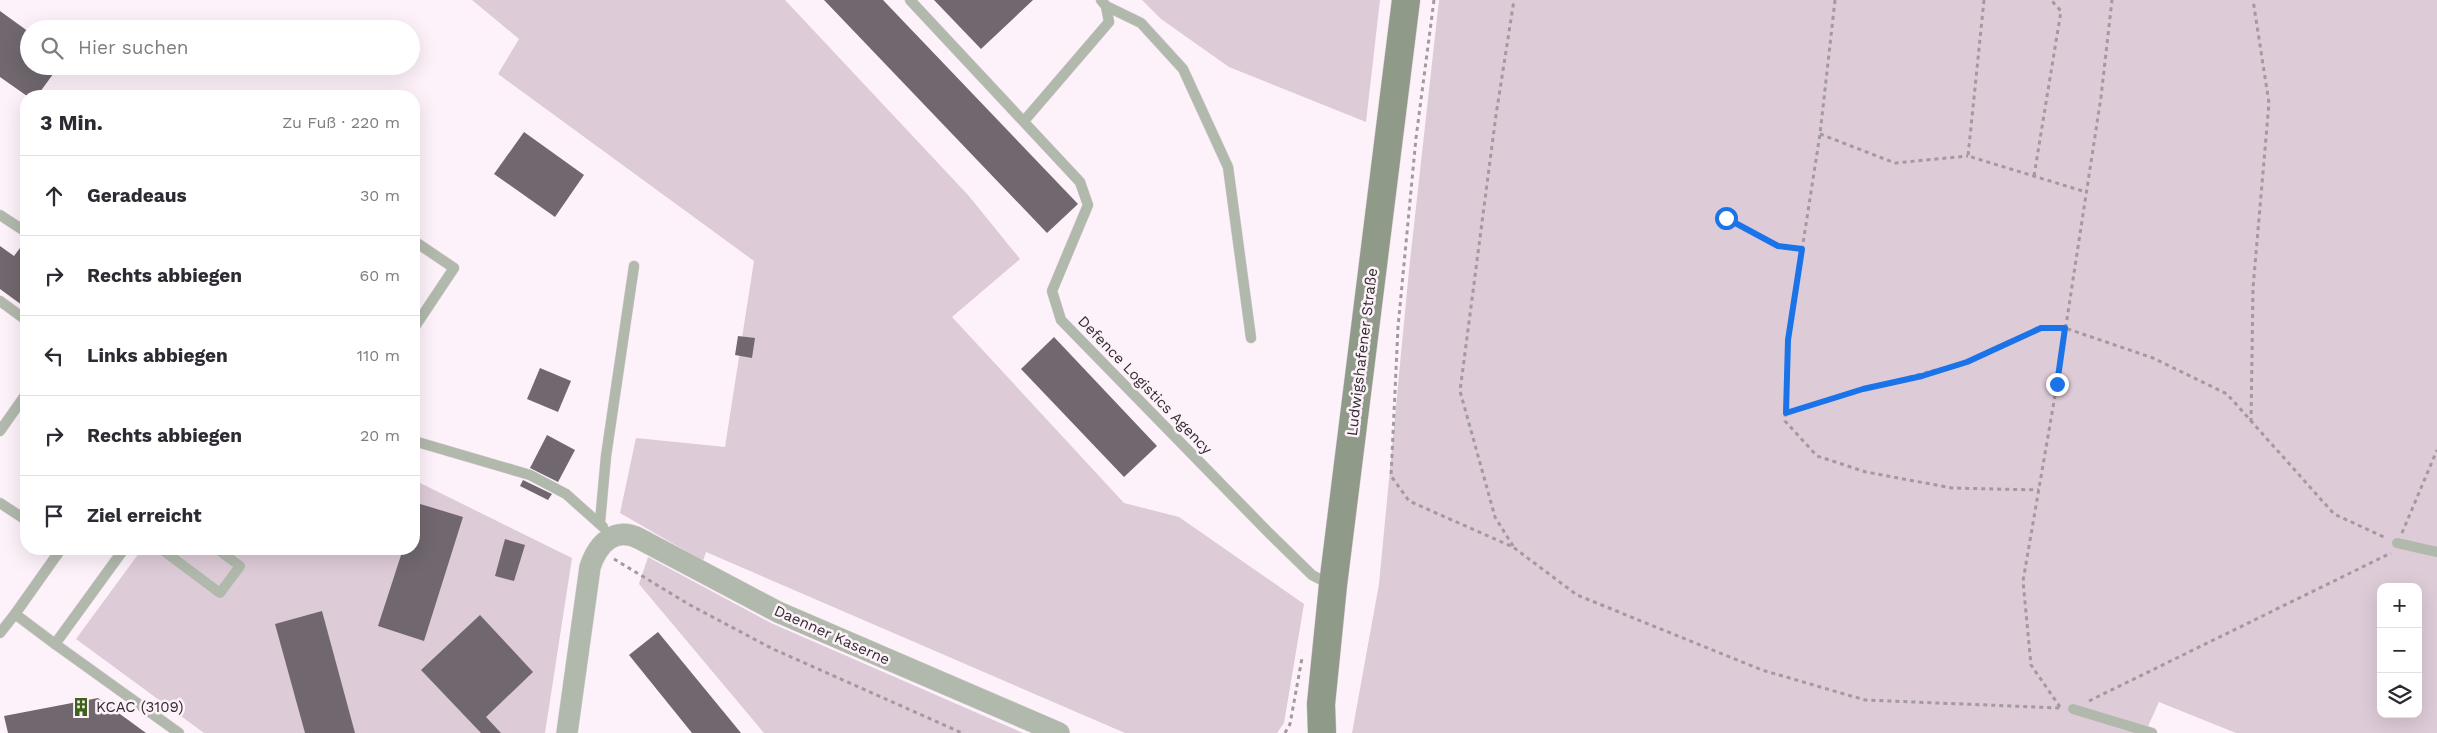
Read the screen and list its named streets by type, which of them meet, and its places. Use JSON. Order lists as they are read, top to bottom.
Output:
{
  "streets": {
    "street": ["Ludwigshafener Straße", "Daenner Kaserne"],
    "lane": ["Defence Logistics Agency"]
  },
  "crossings": [
    ["Ludwigshafener Straße", "Defence Logistics Agency"]
  ],
  "places": {
    "building": ["KCAC (3109)"]
  },
  "page": {
    "search": "Hier suchen",
    "heading": ["3 Min.", "Zu Fuß · 220 m"],
    "list": [
      ["Geradeaus", "30 m"],
      ["Rechts abbiegen", "60 m"],
      ["Links abbiegen", "110 m"],
      ["Rechts abbiegen", "20 m"],
      "Ziel erreicht"
    ],
    "map_buttons": ["+", "−"]
  }
}
